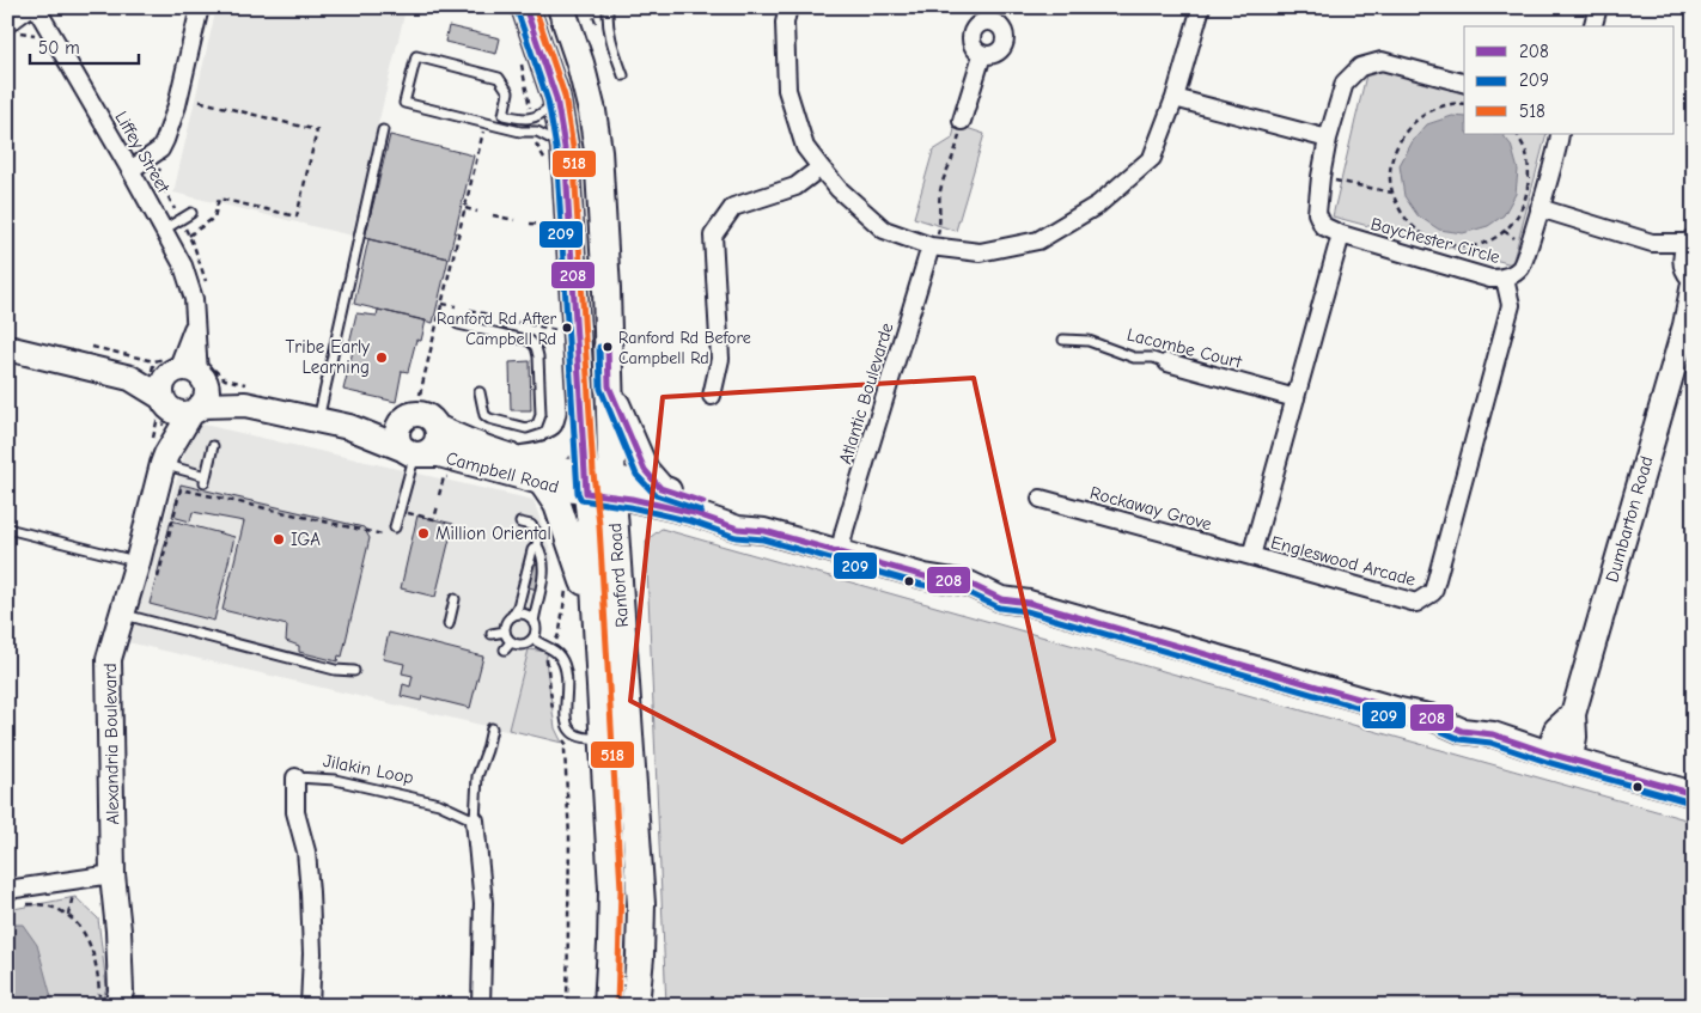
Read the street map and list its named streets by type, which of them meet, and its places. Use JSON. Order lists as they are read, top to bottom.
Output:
{
  "streets": {
    "main road": ["Ranford Road"],
    "street": [
      "Liffey Street",
      "Baychester Circle",
      "Lacombe Court",
      "Atlantic Boulevarde",
      "Campbell Road",
      "Rockaway Grove",
      "Dumbarton Road",
      "Engleswood Arcade",
      "Alexandria Boulevard",
      "Jilakin Loop"
    ]
  },
  "crossings": [
    ["Liffey Street", "Campbell Road"],
    ["Baychester Circle", "Engleswood Arcade"],
    ["Lacombe Court", "Engleswood Arcade"],
    ["Atlantic Boulevarde", "Campbell Road"],
    ["Campbell Road", "Dumbarton Road"],
    ["Campbell Road", "Ranford Road"],
    ["Campbell Road", "Alexandria Boulevard"],
    ["Rockaway Grove", "Engleswood Arcade"]
  ],
  "places": [
    "Ranford Rd After Campbell Rd",
    "Ranford Rd Before Campbell Rd",
    "Tribe Early Learning",
    "Million Oriental",
    "IGA"
  ],
  "lines": ["transit line 208", "transit line 518", "transit line 209"],
  "legend": ["208", "209", "518"],
  "scale_bar": "50 m"
}
